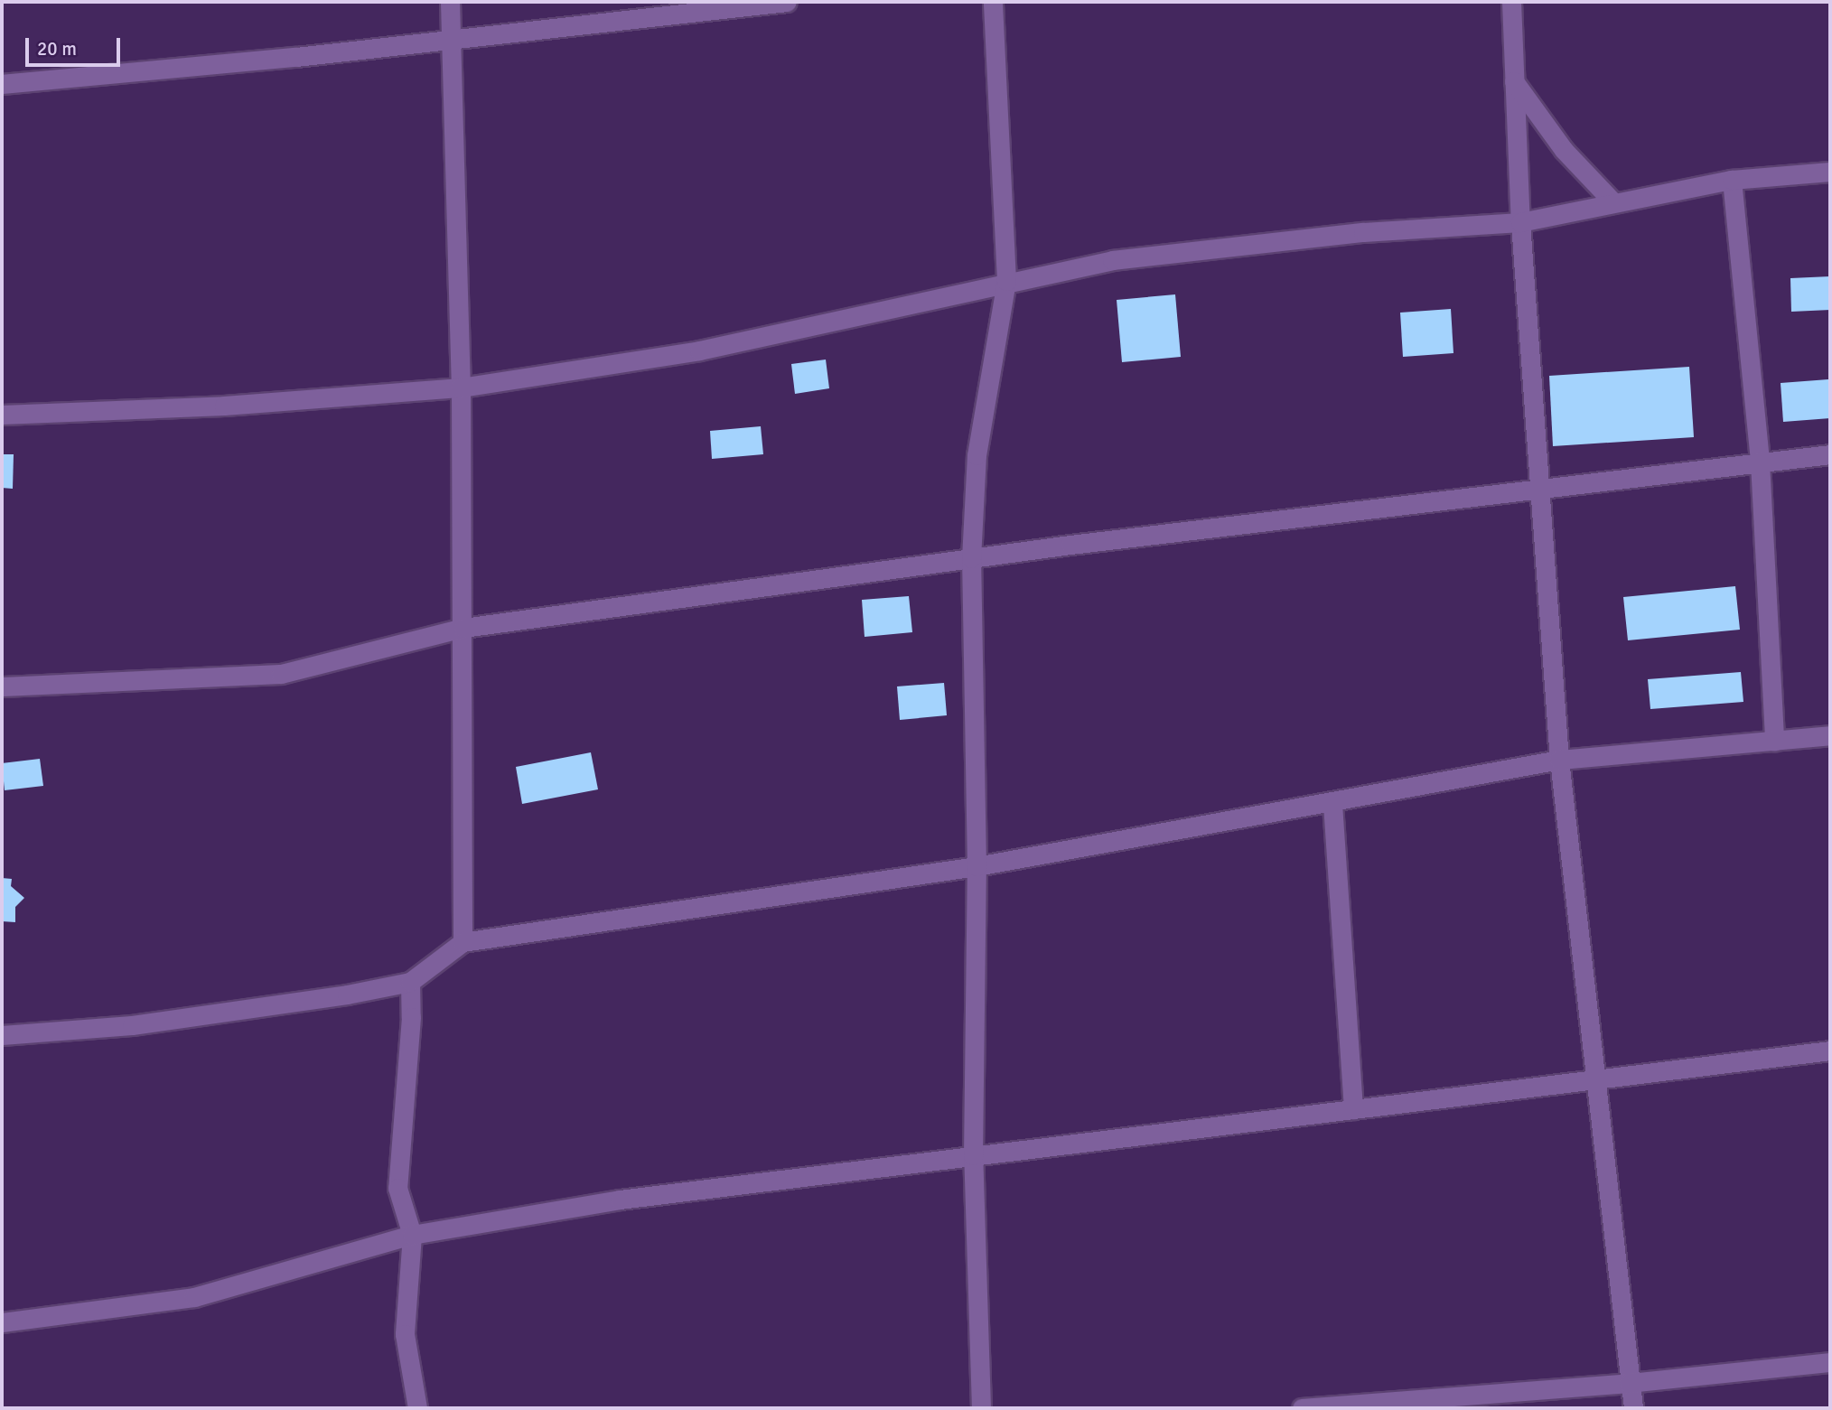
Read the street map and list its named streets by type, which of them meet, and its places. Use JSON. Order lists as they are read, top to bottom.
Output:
{
  "scale_bar": "20 m"
}
